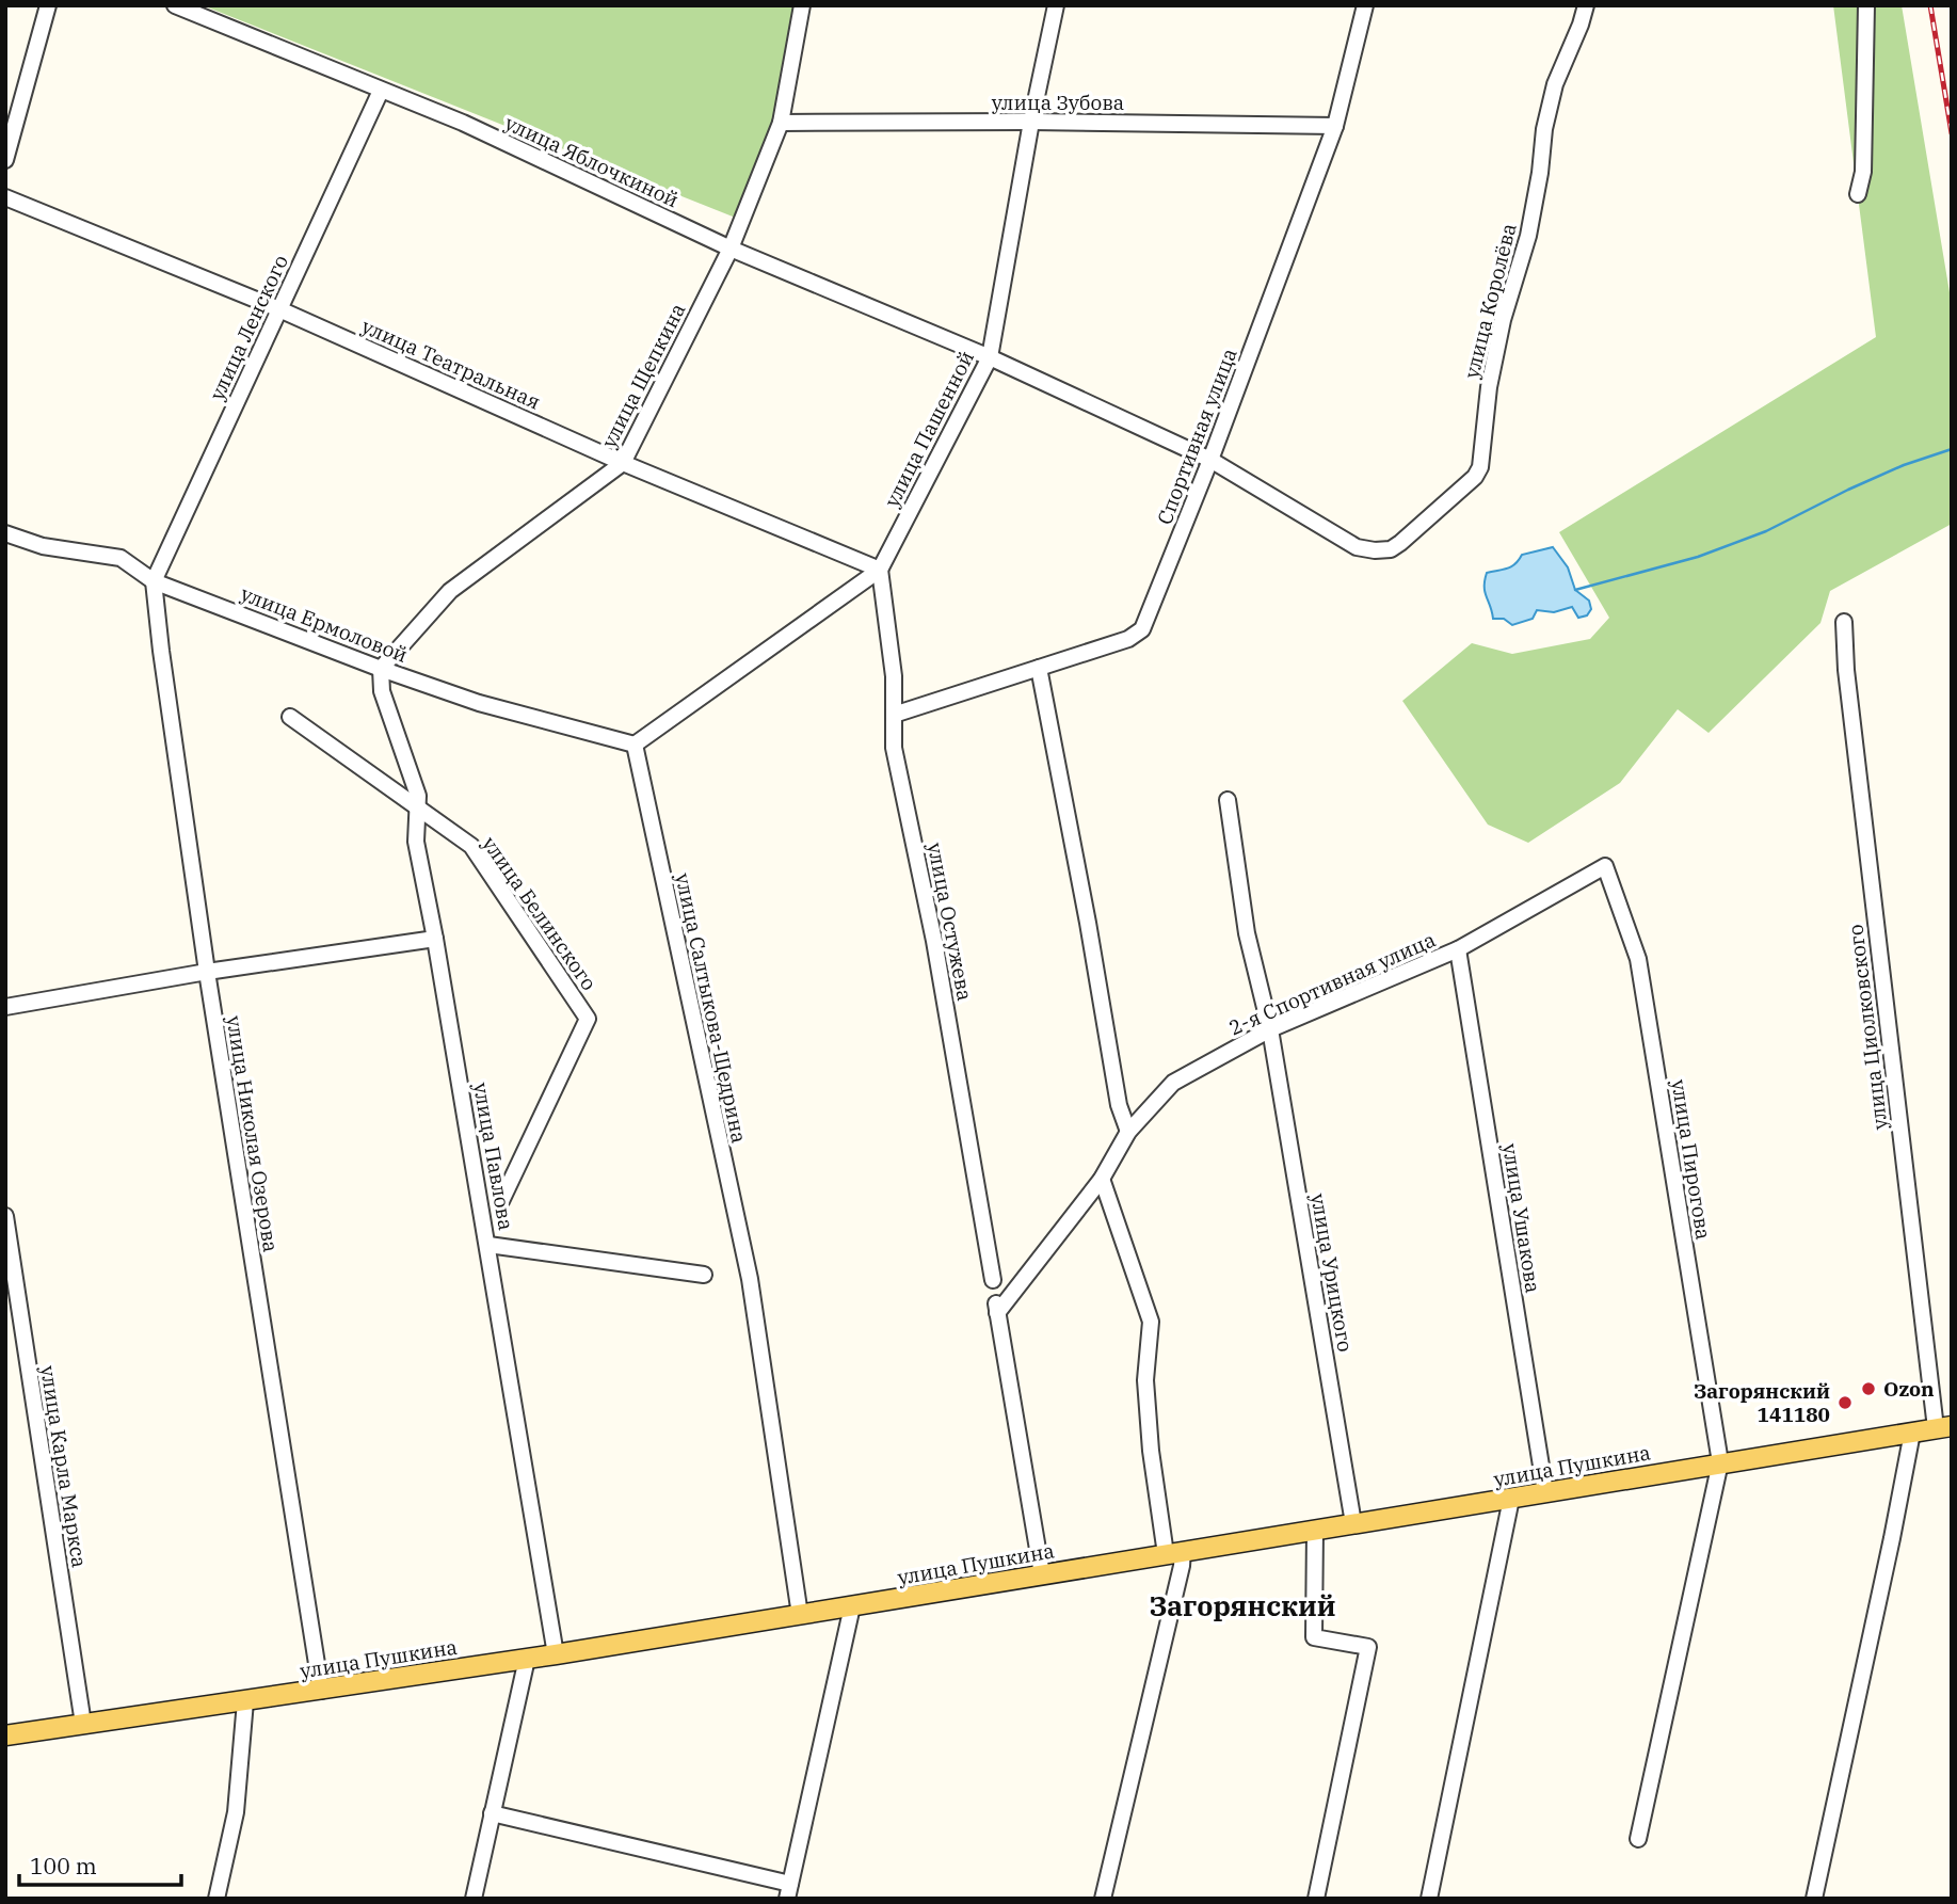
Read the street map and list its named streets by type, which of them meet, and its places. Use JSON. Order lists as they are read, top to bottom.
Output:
{
  "streets": {
    "main road": ["улица Пушкина"],
    "street": [
      "улица Зубова",
      "улица Яблочкиной",
      "улица Королёва",
      "улица Ленского",
      "улица Театральная",
      "улица Щепкина",
      "улица Пашенной",
      "Спортивная улица",
      "улица Ермоловой",
      "улица Белинского",
      "улица Остужева",
      "2-я Спортивная улица",
      "улица Салтыкова-Щедрина",
      "улица Циолковского",
      "улица Николая Озерова",
      "улица Павлова",
      "улица Пирогова",
      "улица Ушакова",
      "улица Урицкого",
      "улица Карла Маркса"
    ]
  },
  "crossings": [
    ["улица Зубова", "улица Щепкина"],
    ["улица Зубова", "улица Пашенной"],
    ["улица Зубова", "Спортивная улица"],
    ["улица Яблочкиной", "улица Королёва"],
    ["улица Яблочкиной", "улица Ленского"],
    ["улица Яблочкиной", "улица Щепкина"],
    ["улица Яблочкиной", "улица Пашенной"],
    ["улица Королёва", "улица Пашенной"],
    ["улица Королёва", "Спортивная улица"],
    ["улица Ленского", "улица Театральная"],
    ["улица Ленского", "улица Ермоловой"],
    ["улица Ленского", "улица Николая Озерова"],
    ["улица Театральная", "улица Щепкина"],
    ["улица Театральная", "улица Пашенной"],
    ["улица Театральная", "улица Остужева"],
    ["улица Щепкина", "улица Ермоловой"],
    ["улица Щепкина", "улица Павлова"],
    ["улица Пашенной", "улица Ермоловой"],
    ["улица Пашенной", "улица Остужева"],
    ["улица Пашенной", "улица Салтыкова-Щедрина"],
    ["Спортивная улица", "улица Остужева"],
    ["улица Ермоловой", "улица Салтыкова-Щедрина"],
    ["улица Ермоловой", "улица Николая Озерова"],
    ["улица Ермоловой", "улица Павлова"],
    ["улица Белинского", "улица Павлова"],
    ["2-я Спортивная улица", "улица Пирогова"],
    ["2-я Спортивная улица", "улица Ушакова"],
    ["2-я Спортивная улица", "улица Урицкого"],
    ["2-я Спортивная улица", "улица Пушкина"],
    ["улица Салтыкова-Щедрина", "улица Пушкина"],
    ["улица Циолковского", "улица Пушкина"],
    ["улица Николая Озерова", "улица Пушкина"],
    ["улица Павлова", "улица Пушкина"],
    ["улица Пирогова", "улица Пушкина"],
    ["улица Ушакова", "улица Пушкина"],
    ["улица Урицкого", "улица Пушкина"],
    ["улица Пушкина", "улица Карла Маркса"]
  ],
  "districts": ["Загорянский"],
  "places": ["Ozon", "Загорянский 141180"],
  "scale_bar": "100 m"
}
